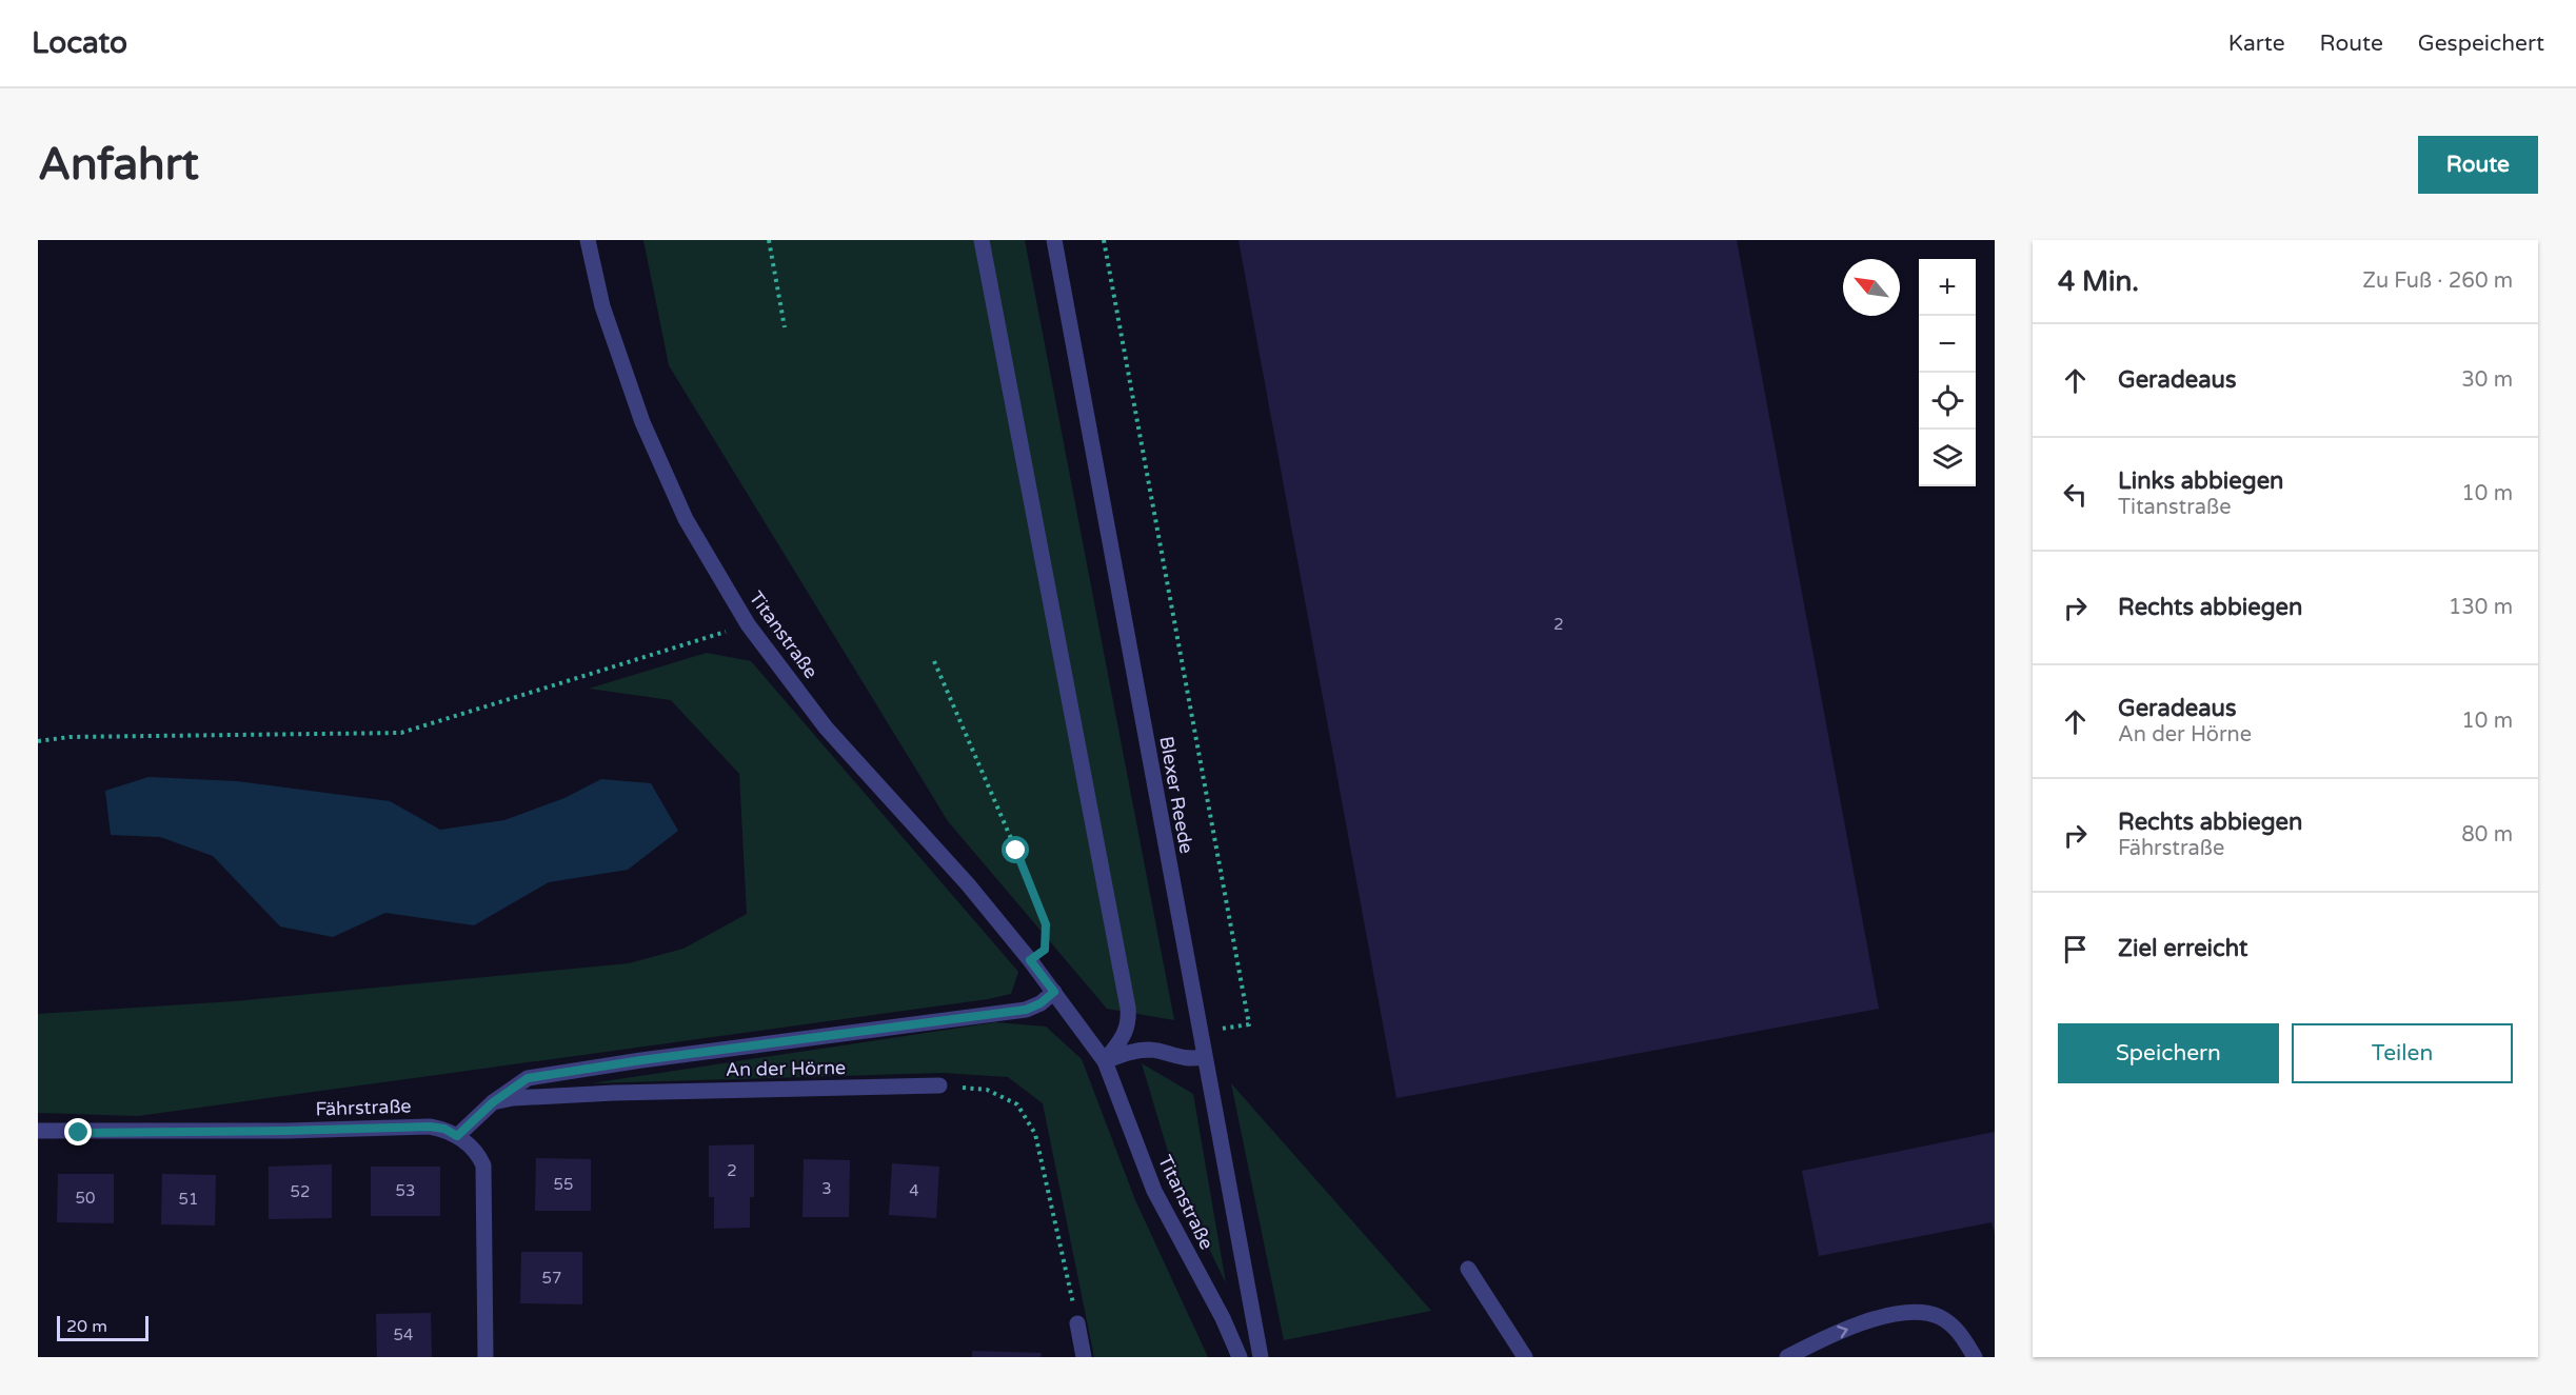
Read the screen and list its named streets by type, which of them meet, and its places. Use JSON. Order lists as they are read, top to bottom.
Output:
{
  "streets": {
    "street": [
      "Titanstraße",
      "Blexer Reede",
      "An der Hörne",
      "Fährstraße"
    ]
  },
  "house_numbers": [
    "2",
    "2",
    "55",
    "3",
    "53",
    "4",
    "52",
    "50",
    "51",
    "57",
    "54"
  ],
  "scale_bar": "20 m",
  "north": "top left",
  "page": {
    "header": "Locato",
    "nav": ["Karte", "Route", "Gespeichert"],
    "buttons": [
      "Route",
      ["Speichern", "Teilen"]
    ],
    "title": "Anfahrt",
    "heading": ["4 Min.", "Zu Fuß · 260 m"],
    "map_buttons": ["+", "−"],
    "list": [
      ["Geradeaus", "30 m"],
      ["Links abbiegen", "Titanstraße", "10 m"],
      ["Rechts abbiegen", "130 m"],
      ["Geradeaus", "An der Hörne", "10 m"],
      ["Rechts abbiegen", "Fährstraße", "80 m"],
      "Ziel erreicht"
    ],
    "scale": "20 m"
  }
}
